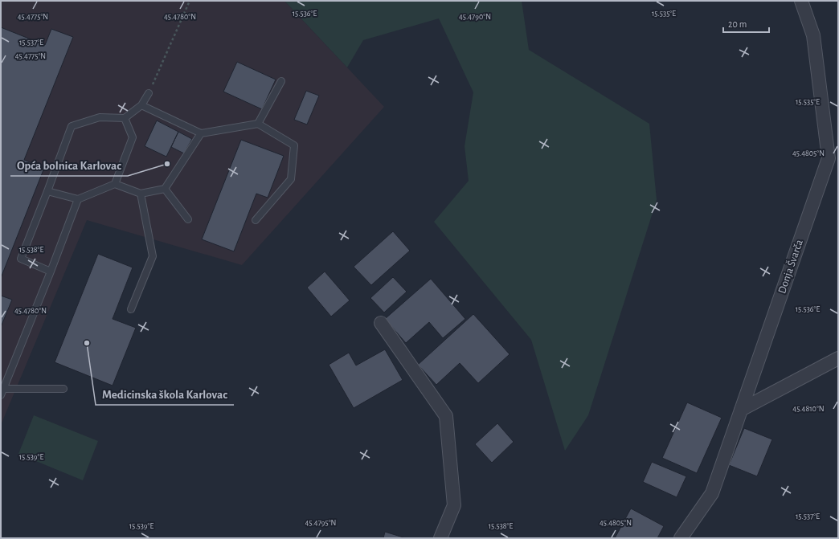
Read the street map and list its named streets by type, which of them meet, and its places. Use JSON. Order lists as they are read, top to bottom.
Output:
{
  "streets": {
    "street": ["Donja Švarča"]
  },
  "places": ["Opća bolnica Karlovac", "Medicinska škola Karlovac"],
  "scale_bar": "20 m",
  "coordinates": [
    "15.536°E",
    "15.535°E",
    "45.4775°N",
    "45.4780°N",
    "45.4790°N",
    "15.537°E",
    "45.4805°N",
    "15.538°E",
    "45.4810°N",
    "15.539°E",
    "45.4795°N"
  ]
}
